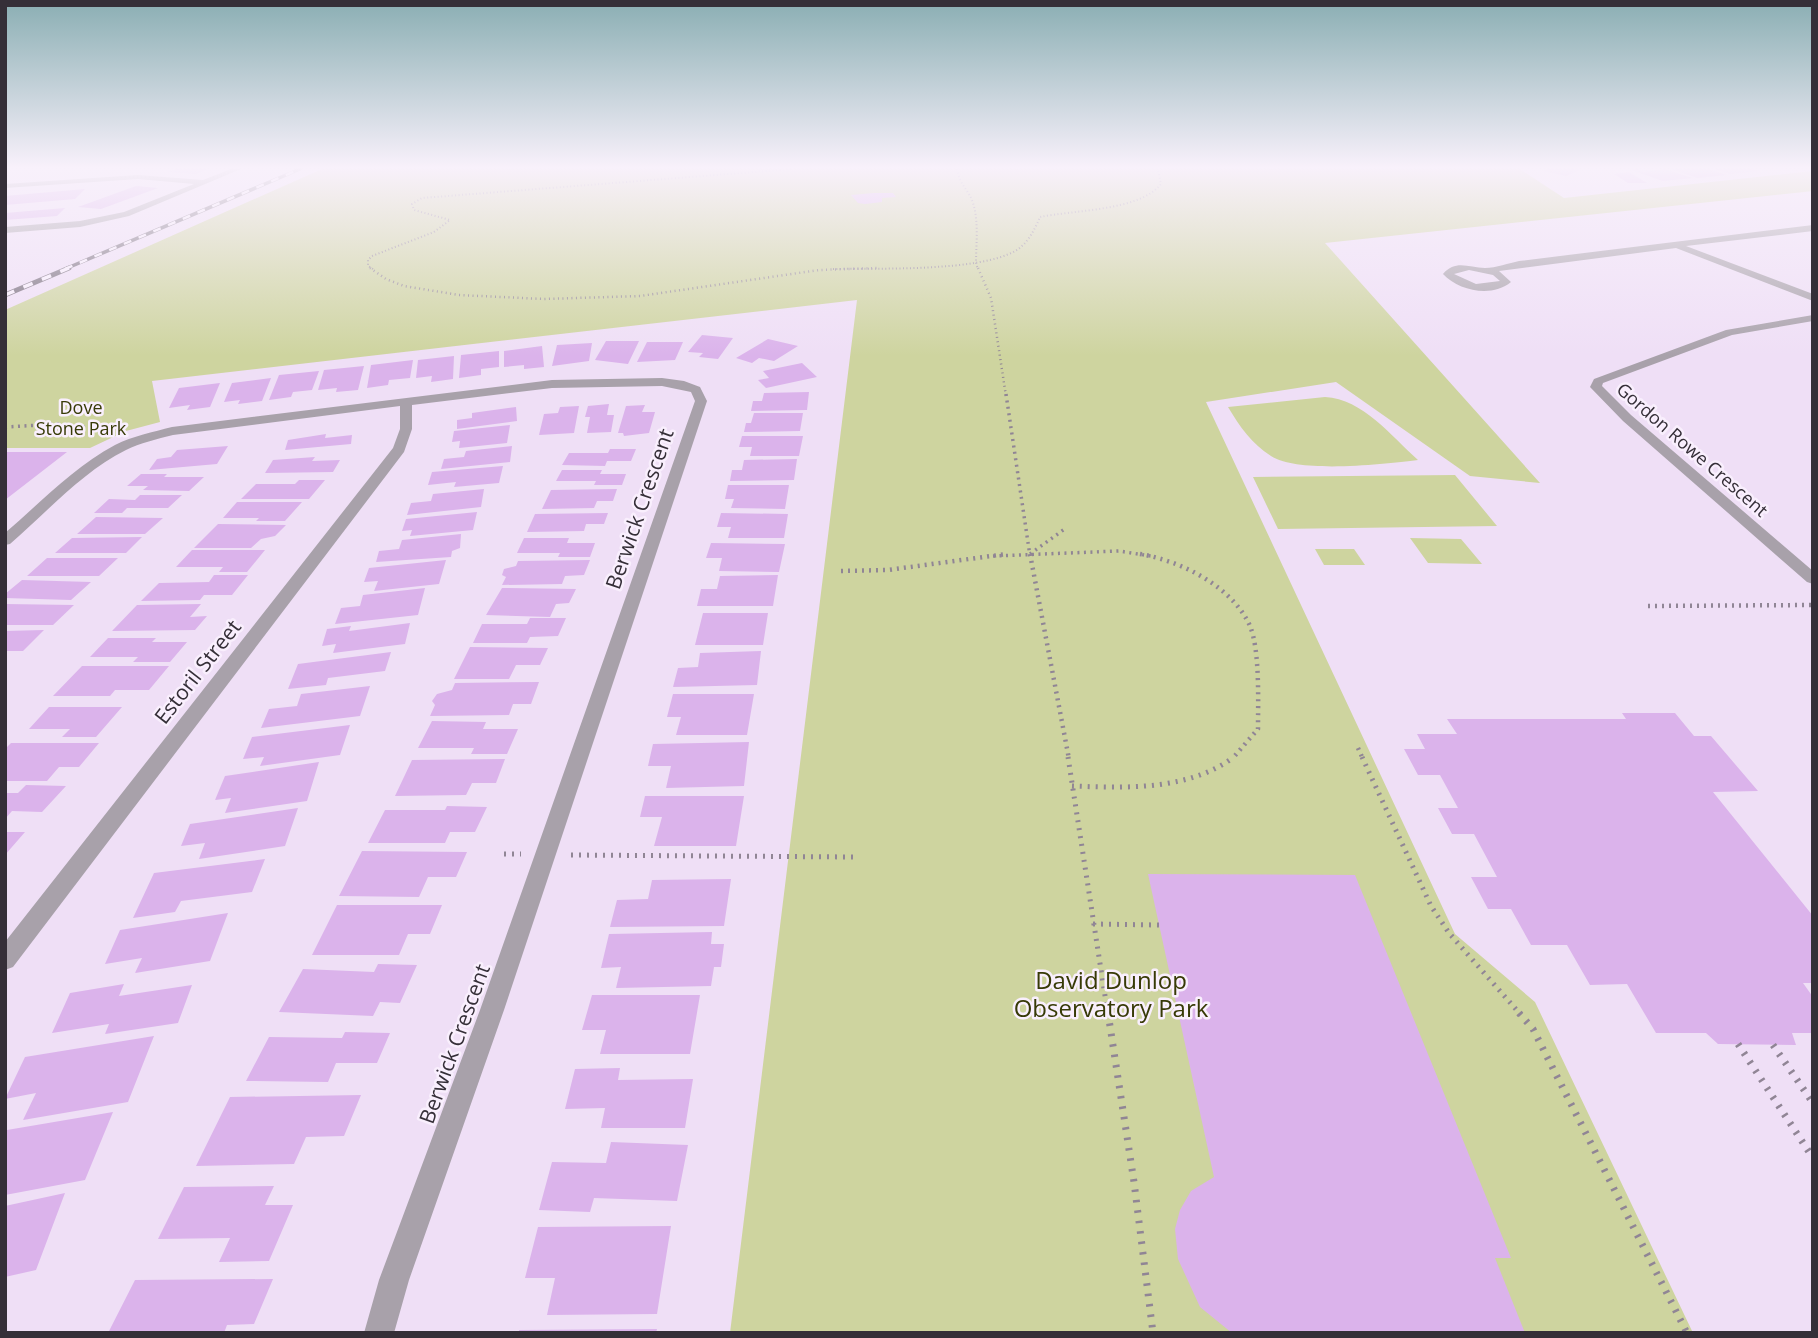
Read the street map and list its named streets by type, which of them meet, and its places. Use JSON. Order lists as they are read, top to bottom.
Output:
{
  "streets": {
    "street": ["Gordon Rowe Crescent", "Berwick Crescent", "Estoril Street"]
  },
  "crossings": [
    ["Berwick Crescent", "Estoril Street"]
  ],
  "parks": ["Dove Stone Park", "David Dunlop Observatory Park"]
}
